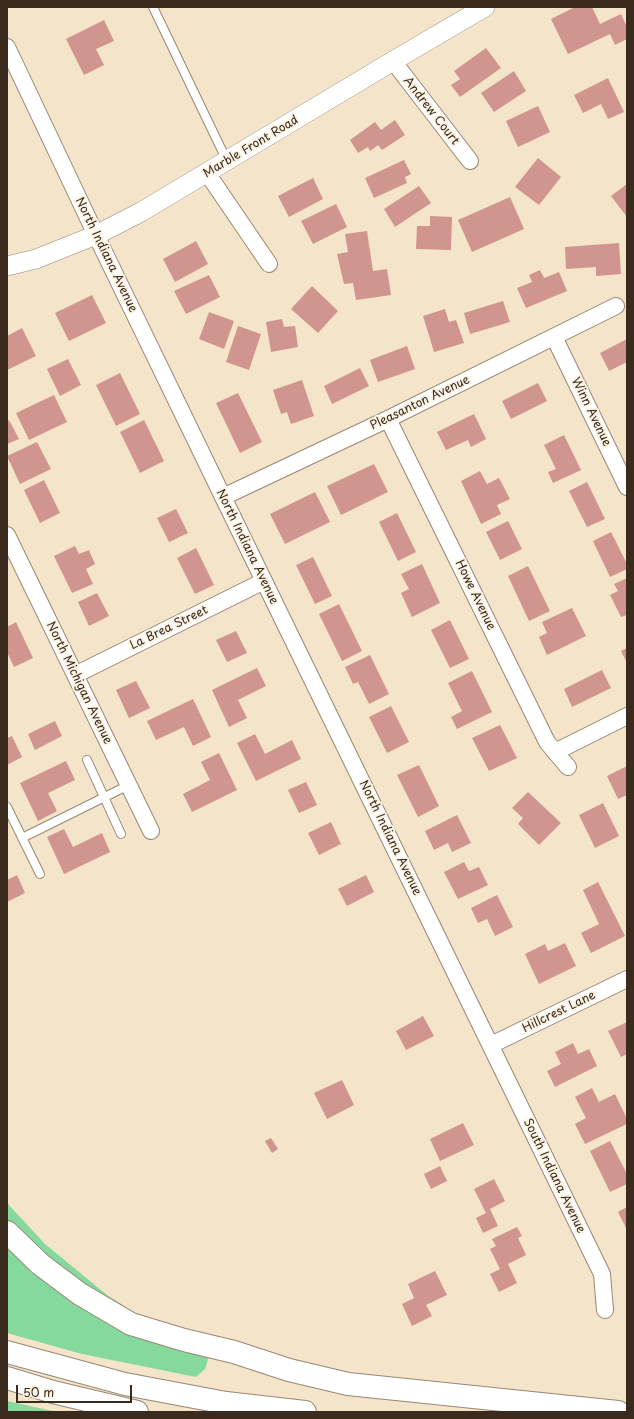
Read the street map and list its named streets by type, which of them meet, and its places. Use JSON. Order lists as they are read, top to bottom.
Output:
{
  "streets": {
    "street": [
      "Andrew Court",
      "Marble Front Road",
      "North Indiana Avenue",
      "Pleasanton Avenue",
      "Winn Avenue",
      "Howe Avenue",
      "La Brea Street",
      "North Michigan Avenue",
      "Hillcrest Lane",
      "South Indiana Avenue"
    ]
  },
  "crossings": [
    ["Andrew Court", "Marble Front Road"],
    ["Marble Front Road", "North Indiana Avenue"],
    ["North Indiana Avenue", "Pleasanton Avenue"],
    ["North Indiana Avenue", "La Brea Street"],
    ["North Indiana Avenue", "Hillcrest Lane"],
    ["North Indiana Avenue", "South Indiana Avenue"],
    ["Pleasanton Avenue", "Winn Avenue"],
    ["Pleasanton Avenue", "Howe Avenue"],
    ["La Brea Street", "North Michigan Avenue"],
    ["Hillcrest Lane", "South Indiana Avenue"]
  ],
  "scale_bar": "50 m"
}
